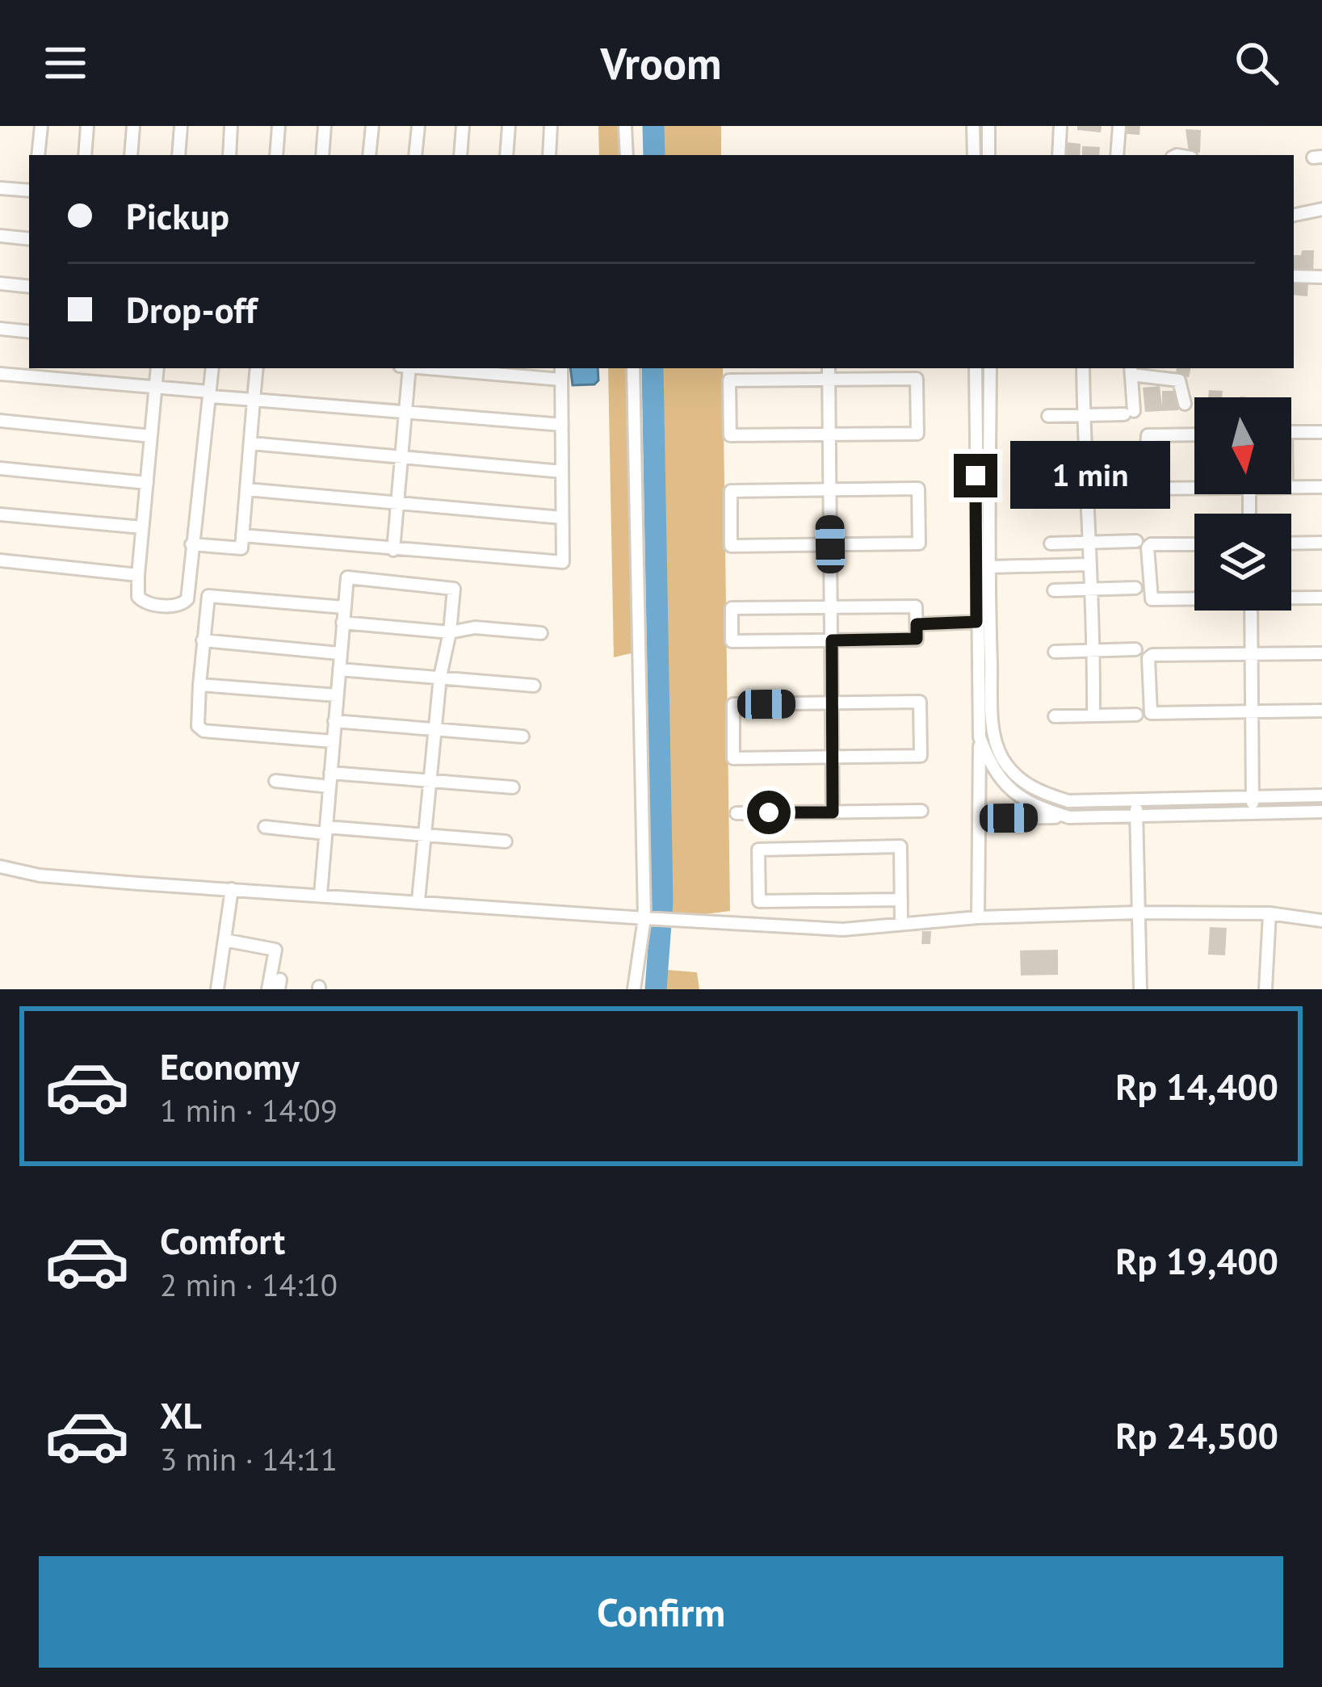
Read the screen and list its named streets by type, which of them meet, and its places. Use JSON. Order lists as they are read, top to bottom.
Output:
{
  "north": "bottom",
  "page": {
    "header": "Vroom",
    "banner": ["Pickup", "Drop-off"],
    "bubble": "1 min",
    "list": [
      {
        "name": "Economy",
        "note": "1 min · 14:09",
        "value": "Rp 14,400"
      },
      {
        "name": "Comfort",
        "note": "2 min · 14:10",
        "value": "Rp 19,400"
      },
      {
        "name": "XL",
        "note": "3 min · 14:11",
        "value": "Rp 24,500"
      }
    ],
    "buttons": "Confirm"
  }
}
